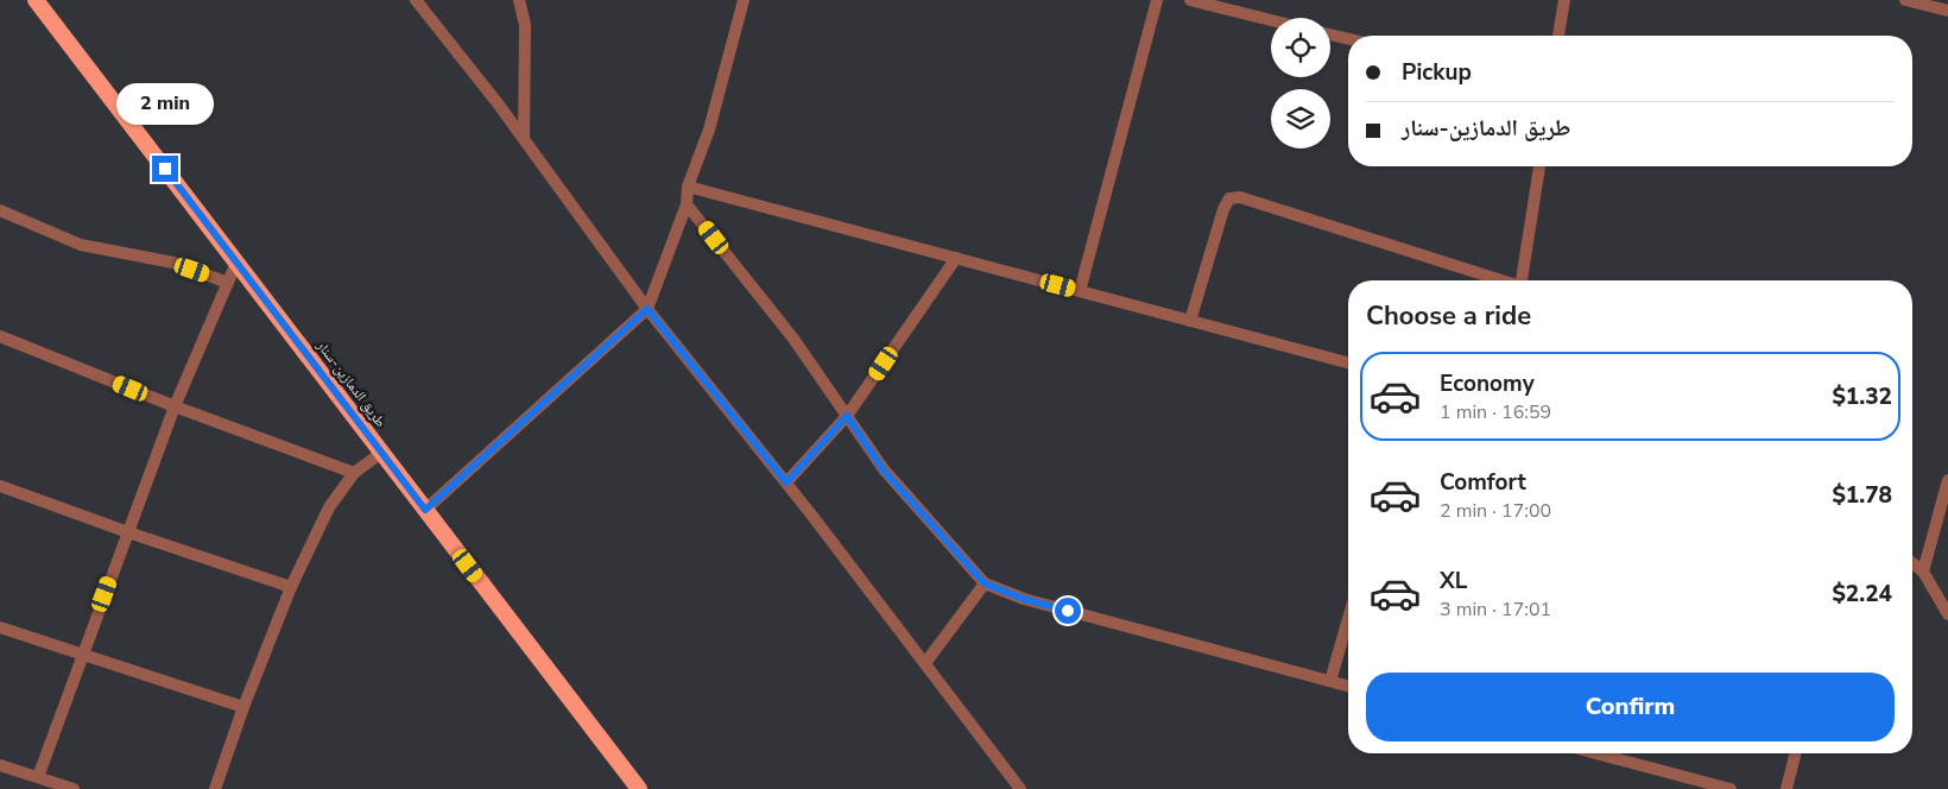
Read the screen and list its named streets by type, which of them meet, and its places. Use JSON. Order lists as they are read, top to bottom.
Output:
{
  "streets": {
    "highway": ["طريق الدمازين-سنار"]
  },
  "page": {
    "banner": ["Pickup", "طريق الدمازين-سنار"],
    "bubble": "2 min",
    "heading": "Choose a ride",
    "list": [
      {
        "name": "Economy",
        "note": "1 min · 16:59",
        "value": "$1.32"
      },
      {
        "name": "Comfort",
        "note": "2 min · 17:00",
        "value": "$1.78"
      },
      {
        "name": "XL",
        "note": "3 min · 17:01",
        "value": "$2.24"
      }
    ],
    "buttons": "Confirm"
  }
}
